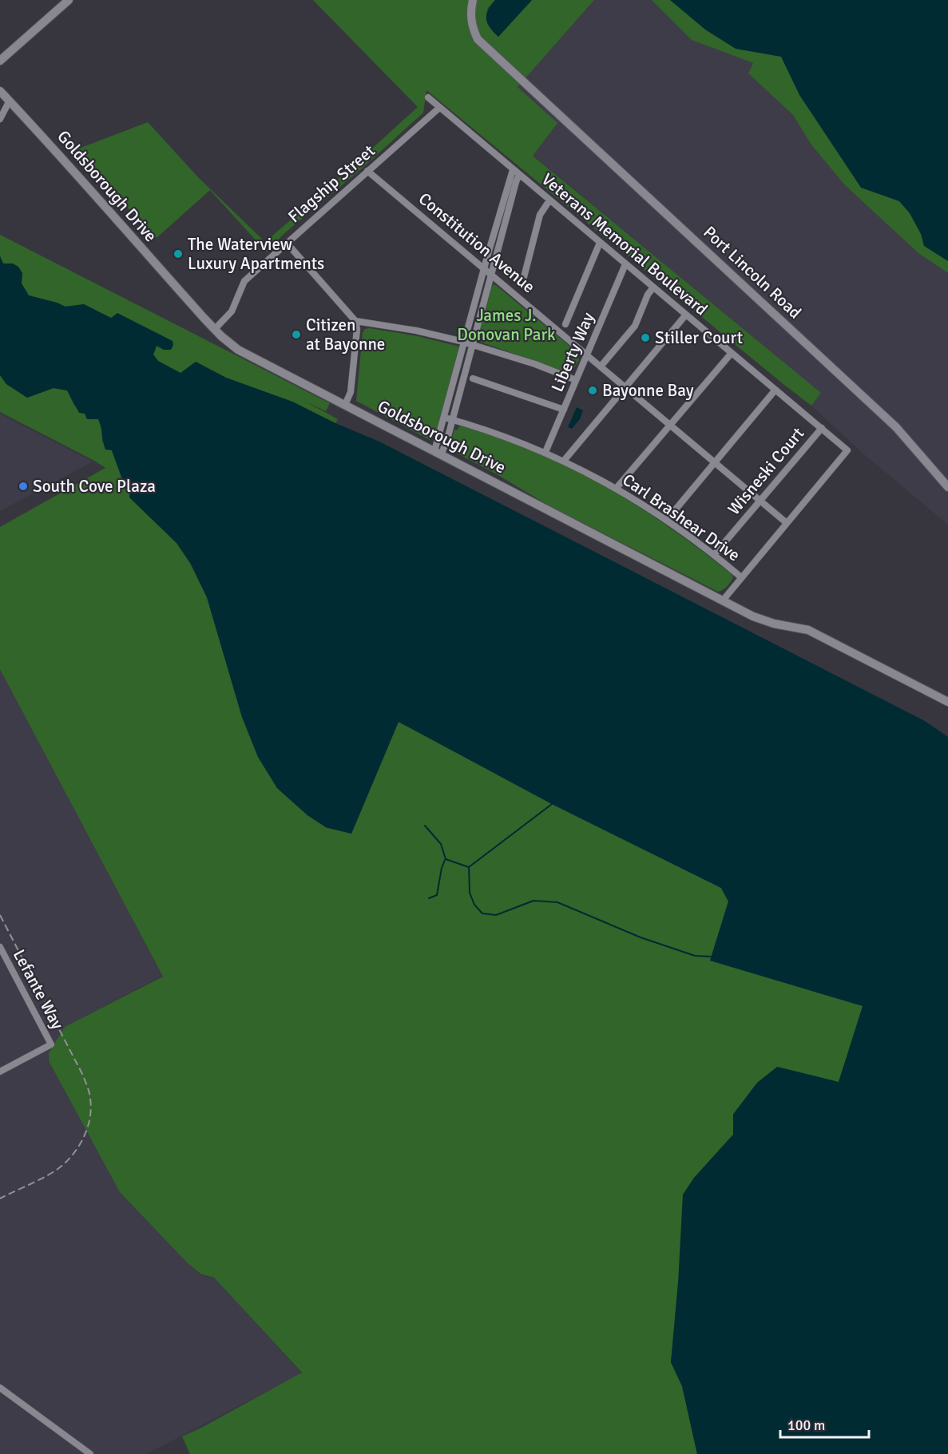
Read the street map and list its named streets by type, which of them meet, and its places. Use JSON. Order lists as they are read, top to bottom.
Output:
{
  "streets": {
    "street": [
      "Flagship Street",
      "Goldsborough Drive",
      "Constitution Avenue",
      "Veterans Memorial Boulevard",
      "Port Lincoln Road",
      "Liberty Way",
      "Wisneski Court",
      "Carl Brashear Drive",
      "Lefante Way"
    ]
  },
  "crossings": [
    ["Flagship Street", "Goldsborough Drive"],
    ["Flagship Street", "Constitution Avenue"],
    ["Flagship Street", "Veterans Memorial Boulevard"],
    ["Constitution Avenue", "Veterans Memorial Boulevard"],
    ["Constitution Avenue", "Liberty Way"],
    ["Constitution Avenue", "Wisneski Court"],
    ["Veterans Memorial Boulevard", "Liberty Way"],
    ["Veterans Memorial Boulevard", "Wisneski Court"],
    ["Liberty Way", "Carl Brashear Drive"],
    ["Wisneski Court", "Carl Brashear Drive"]
  ],
  "parks": ["James J. Donovan Park"],
  "places": [
    "The Waterview Luxury Apartments",
    "Citizen at Bayonne",
    "Stiller Court",
    "Bayonne Bay",
    "South Cove Plaza"
  ],
  "scale_bar": "100 m"
}
